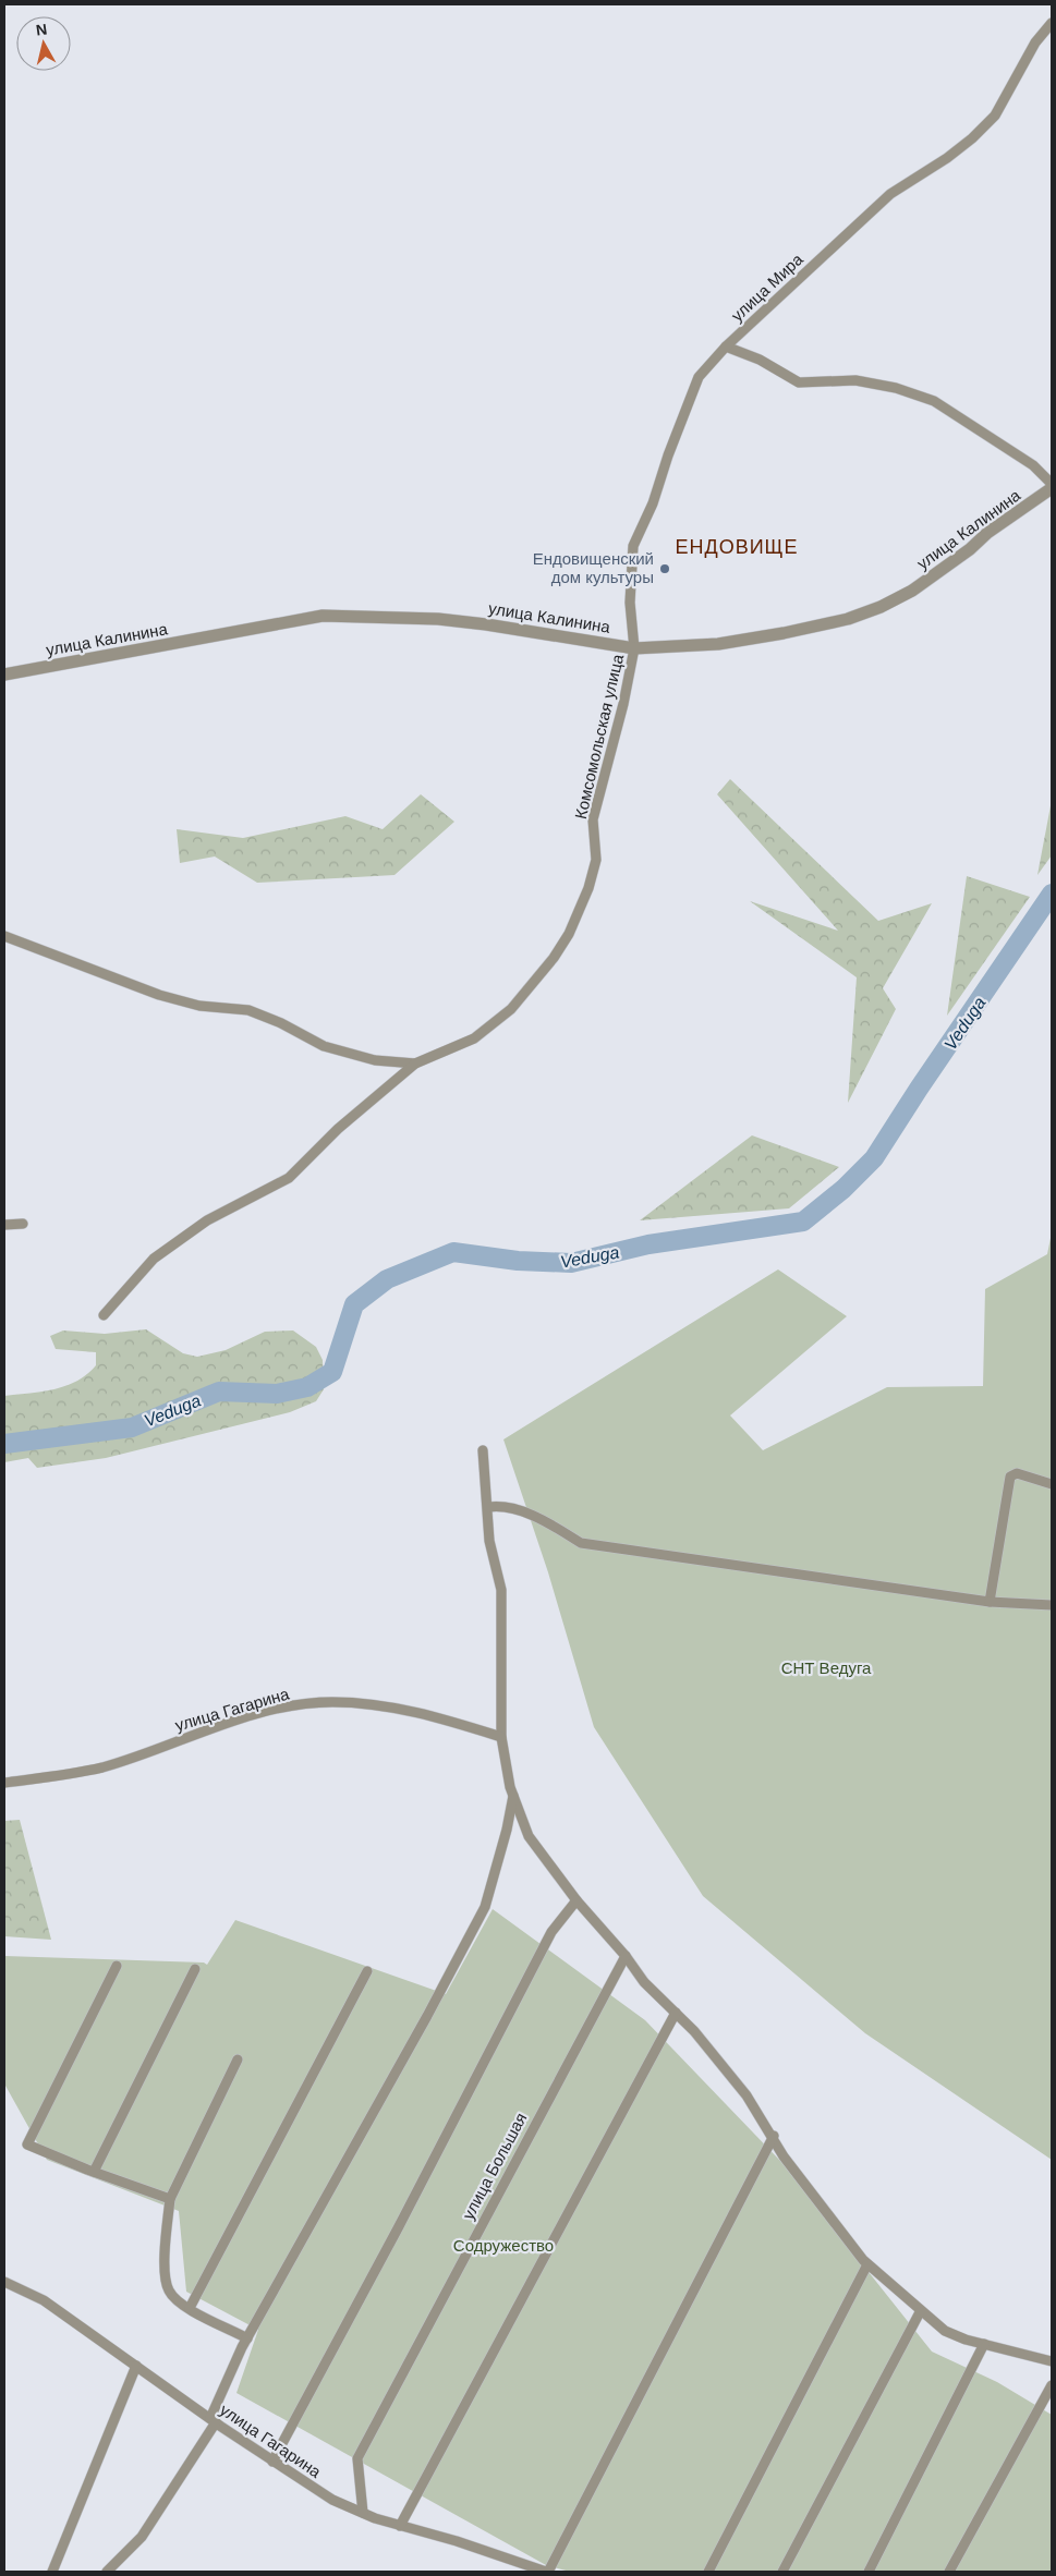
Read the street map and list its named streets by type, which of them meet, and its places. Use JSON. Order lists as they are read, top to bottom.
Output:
{
  "streets": {
    "street": [
      "улица Мира",
      "улица Калинина",
      "Комсомольская улица",
      "улица Гагарина",
      "улица Большая"
    ]
  },
  "crossings": [
    ["улица Мира", "улица Калинина"],
    ["улица Мира", "Комсомольская улица"],
    ["улица Калинина", "Комсомольская улица"],
    ["улица Гагарина", "улица Большая"]
  ],
  "districts": ["ЕНДОВИЩЕ"],
  "water": ["Veduga"],
  "parks": ["СНТ Ведуга", "Содружество"],
  "places": ["Ендовищенский дом культуры"],
  "north": "top"
}
